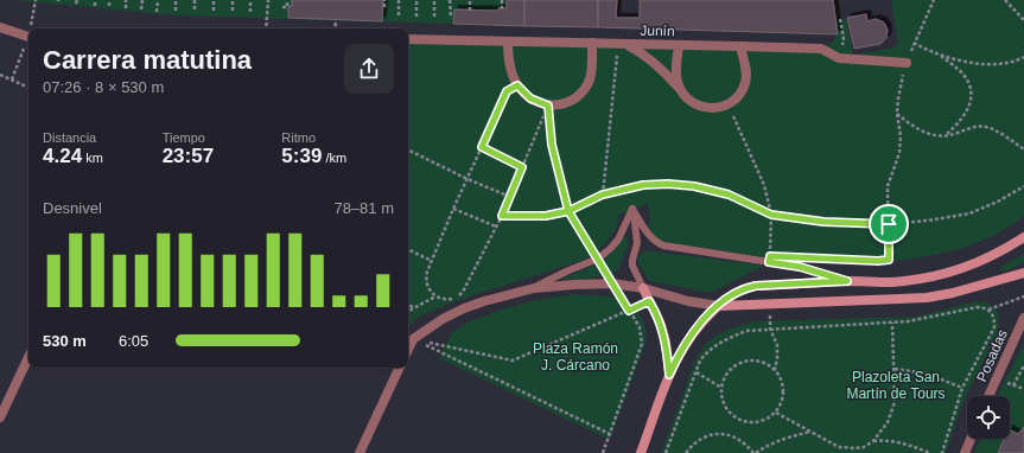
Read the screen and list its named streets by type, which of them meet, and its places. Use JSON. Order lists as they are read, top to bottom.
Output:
{
  "streets": {
    "street": ["Junín", "Posadas"]
  },
  "parks": ["Plaza Ramón J. Cárcano", "Plazoleta San Martín de Tours"],
  "page": {
    "heading": ["Carrera matutina", "07:26 · 8 × 530 m"],
    "stats": [
      ["Distancia", "4.24 km"],
      ["Tiempo", "23:57"],
      ["Ritmo", "5:39 /km"]
    ],
    "chart": ["Desnivel", "78–81 m"],
    "list": [
      {
        "name": "530 m",
        "note": "6:05"
      }
    ]
  }
}
